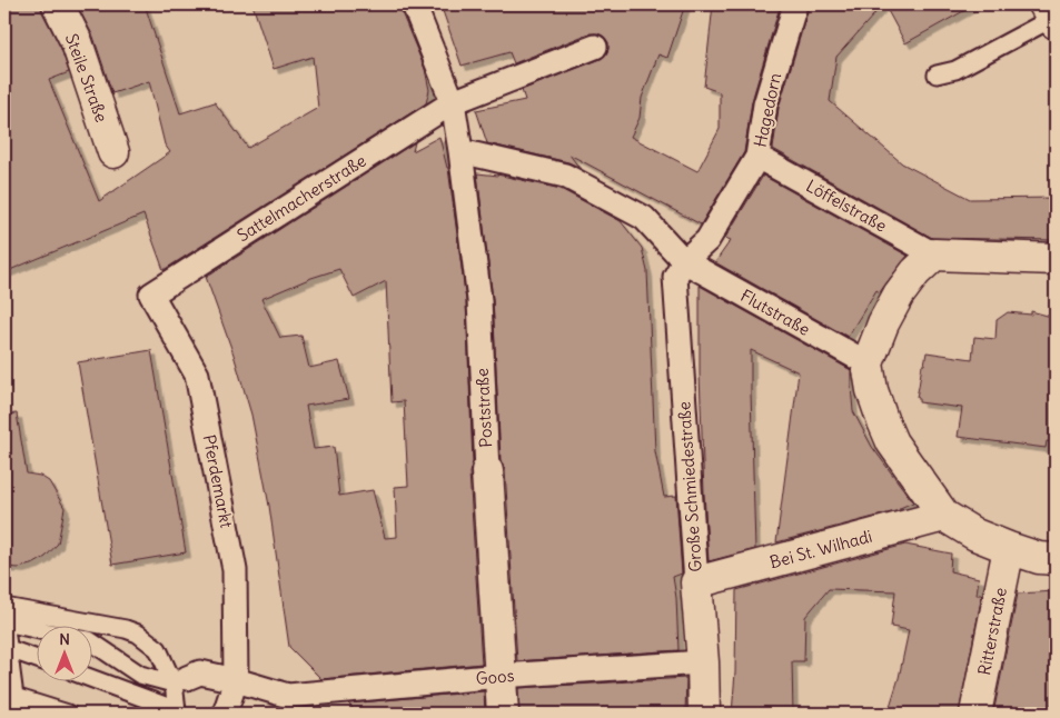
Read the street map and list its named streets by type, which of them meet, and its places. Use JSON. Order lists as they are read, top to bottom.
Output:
{
  "streets": {
    "street": [
      "Steile Straße",
      "Hagedorn",
      "Sattelmacherstraße",
      "Löffelstraße",
      "Flutstraße",
      "Poststraße",
      "Pferdemarkt",
      "Große Schmiedestraße",
      "Bei St. Wilhadi",
      "Ritterstraße",
      "Goos"
    ]
  },
  "crossings": [
    ["Hagedorn", "Löffelstraße"],
    ["Hagedorn", "Flutstraße"],
    ["Hagedorn", "Große Schmiedestraße"],
    ["Sattelmacherstraße", "Poststraße"],
    ["Sattelmacherstraße", "Pferdemarkt"],
    ["Flutstraße", "Poststraße"],
    ["Flutstraße", "Große Schmiedestraße"],
    ["Poststraße", "Goos"],
    ["Pferdemarkt", "Goos"],
    ["Große Schmiedestraße", "Bei St. Wilhadi"],
    ["Große Schmiedestraße", "Goos"]
  ],
  "north": "top"
}
